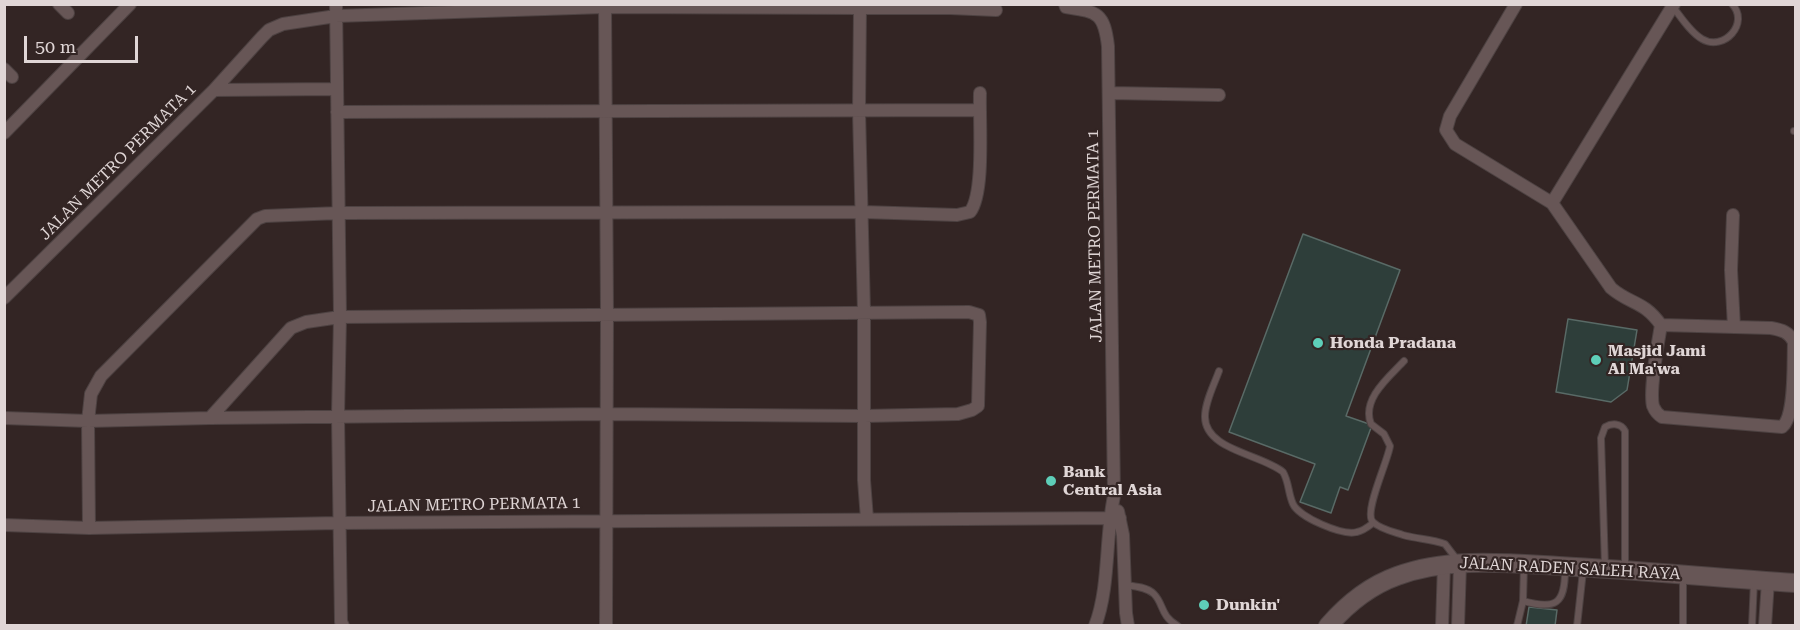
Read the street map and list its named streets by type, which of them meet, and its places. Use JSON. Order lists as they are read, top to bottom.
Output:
{
  "streets": {
    "main road": ["JALAN RADEN SALEH RAYA"],
    "street": ["JALAN METRO PERMATA 1"]
  },
  "places": [
    "Honda Pradana",
    "Masjid Jami Al Ma'wa",
    "Bank Central Asia",
    "Dunkin'"
  ],
  "scale_bar": "50 m"
}
